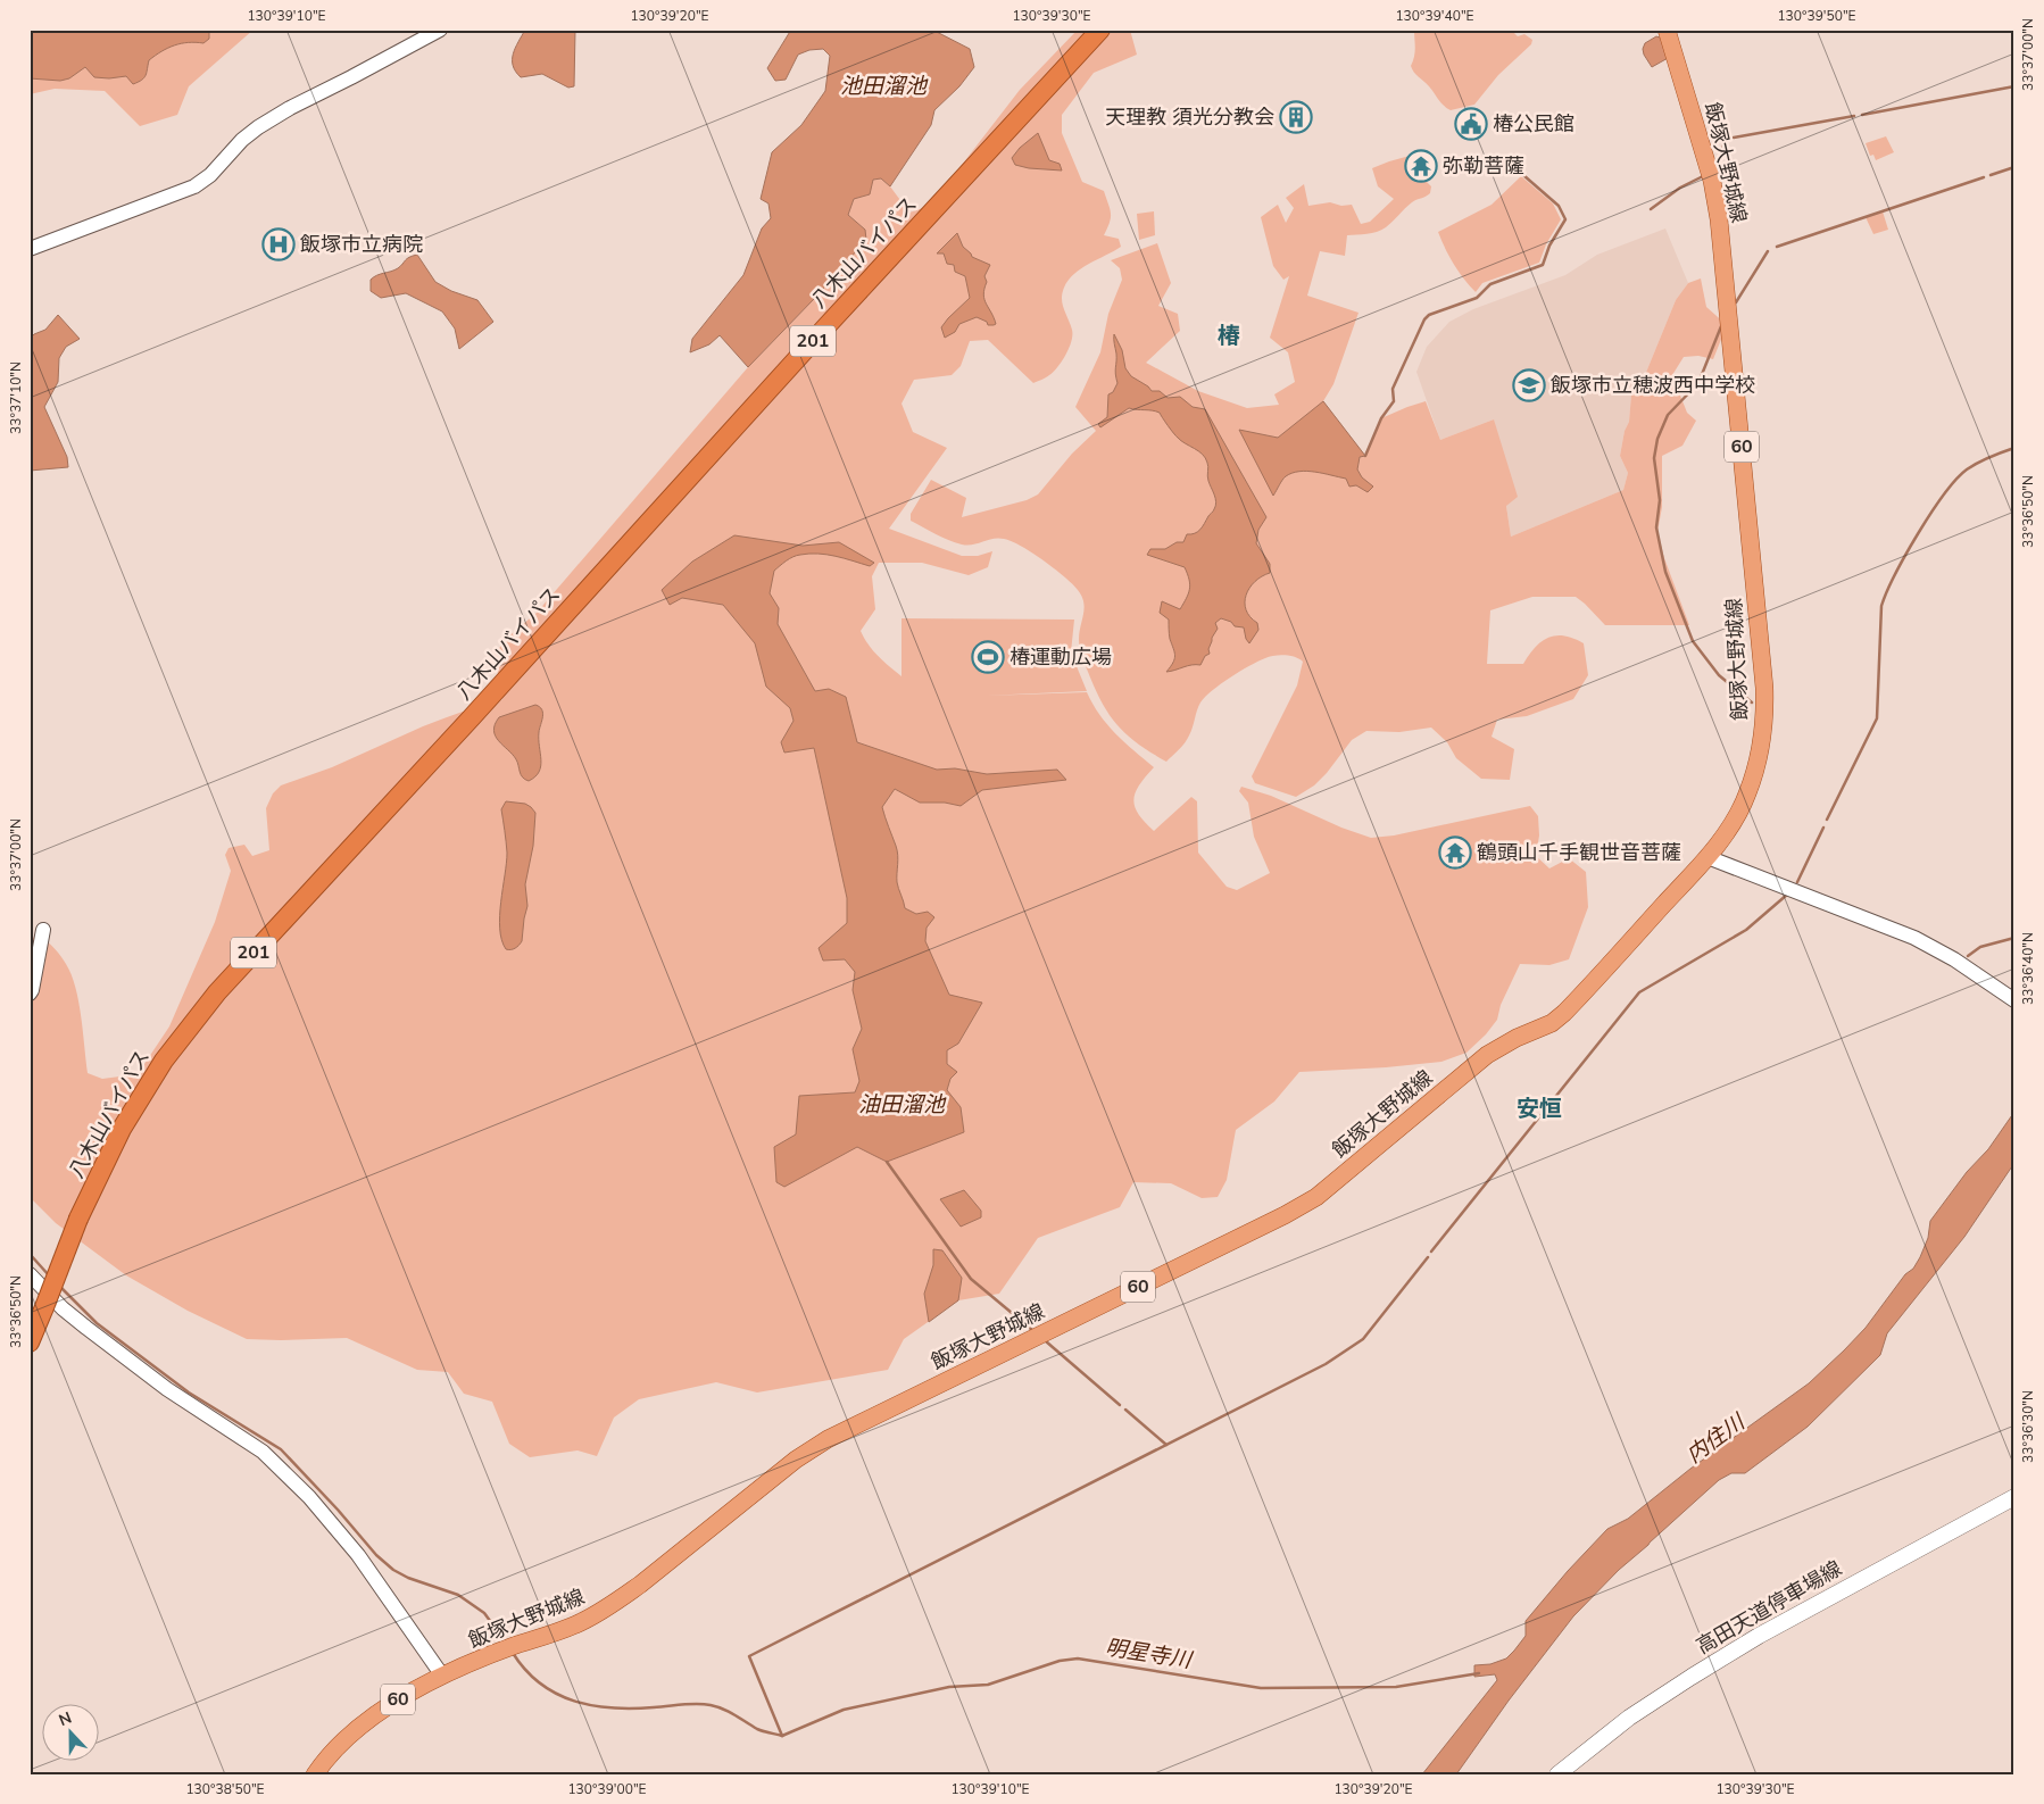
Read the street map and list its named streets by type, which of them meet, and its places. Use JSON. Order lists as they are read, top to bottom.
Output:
{
  "streets": {
    "highway": ["八木山バイパス", "201"],
    "main road": ["飯塚大野城線", "60", "高田天道停車場線"]
  },
  "districts": ["椿", "安恒"],
  "water": [
    "池田溜池",
    "油田溜池",
    "内住川",
    "明星寺川"
  ],
  "places": {
    "building": ["天理教 須光分教会"],
    "public building": ["椿公民館"],
    "temple": ["弥勒菩薩", "鶴頭山千手観世音菩薩"],
    "hospital": ["飯塚市立病院"],
    "school or university": ["飯塚市立穂波西中学校"],
    "sports": ["椿運動広場"]
  },
  "north": "top",
  "coordinates": [
    "130°39'10\"E",
    "130°39'20\"E",
    "130°39'30\"E",
    "130°39'40\"E",
    "130°39'50\"E",
    "33°37'00\"N",
    "33°37'10\"N",
    "33°36'50\"N",
    "33°36'40\"N",
    "33°36'30\"N",
    "130°38'50\"E",
    "130°39'00\"E"
  ]
}
